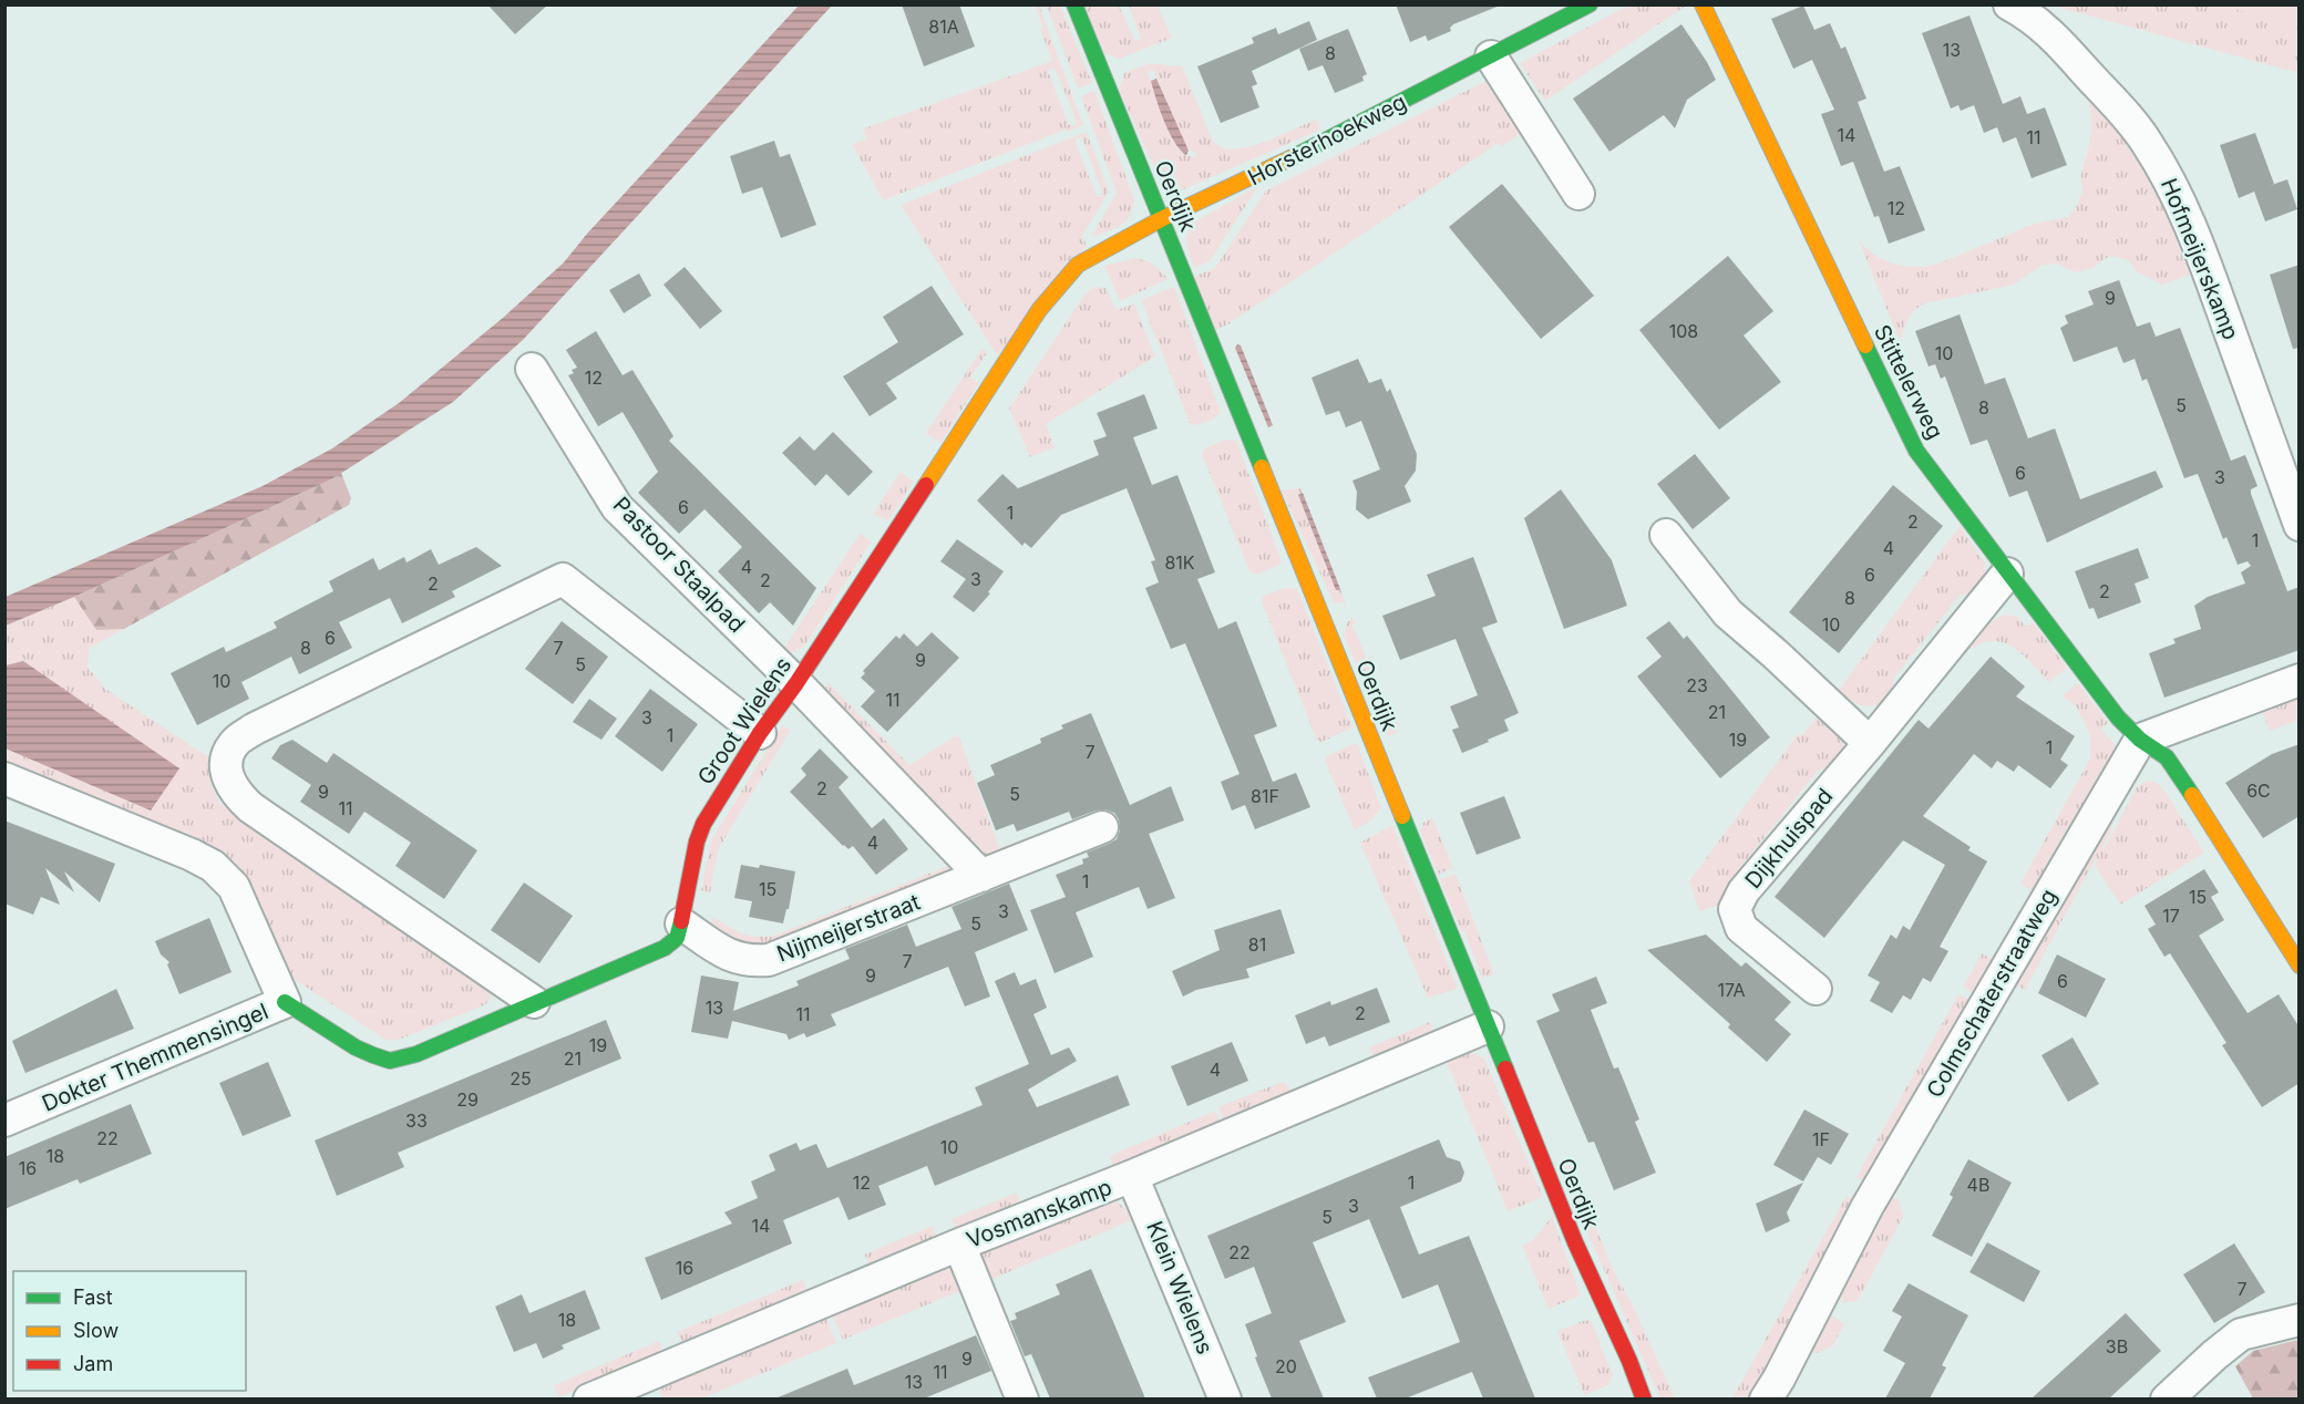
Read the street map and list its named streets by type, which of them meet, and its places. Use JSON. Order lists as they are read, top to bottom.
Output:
{
  "streets": {
    "street": [
      "Horsterhoekweg",
      "Oerdijk",
      "Hofmeijerskamp",
      "Stittelerweg",
      "Pastoor Staalpad",
      "Groot Wielens",
      "Dijkhuispad",
      "Nijmeijerstraat",
      "Colmschaterstraatweg",
      "Dokter Themmensingel",
      "Vosmanskamp",
      "Klein Wielens"
    ]
  },
  "crossings": [
    ["Horsterhoekweg", "Oerdijk"],
    ["Horsterhoekweg", "Groot Wielens"],
    ["Oerdijk", "Groot Wielens"],
    ["Oerdijk", "Vosmanskamp"],
    ["Stittelerweg", "Dijkhuispad"],
    ["Stittelerweg", "Colmschaterstraatweg"],
    ["Pastoor Staalpad", "Groot Wielens"],
    ["Groot Wielens", "Nijmeijerstraat"],
    ["Groot Wielens", "Dokter Themmensingel"],
    ["Vosmanskamp", "Klein Wielens"]
  ],
  "house_numbers": [
    "81A",
    "13",
    "8",
    "14",
    "11",
    "12",
    "9",
    "108",
    "10",
    "12",
    "5",
    "8",
    "6",
    "3",
    "6",
    "1",
    "2",
    "1",
    "4",
    "81K",
    "4",
    "6",
    "3",
    "2",
    "2",
    "2",
    "8",
    "10",
    "6",
    "8",
    "7",
    "9",
    "5",
    "10",
    "23",
    "11",
    "21",
    "3",
    "1",
    "19",
    "1",
    "7",
    "2",
    "6C",
    "9",
    "5",
    "81F",
    "11",
    "4",
    "1",
    "15",
    "15",
    "3",
    "17",
    "5",
    "81",
    "7",
    "9",
    "6",
    "17A",
    "13",
    "2",
    "11",
    "19",
    "21",
    "4",
    "25",
    "29",
    "33",
    "22",
    "1F",
    "10",
    "18",
    "16",
    "12",
    "1",
    "4B",
    "3",
    "5",
    "14",
    "22",
    "16",
    "7",
    "18",
    "3B",
    "9",
    "20",
    "11",
    "13"
  ],
  "legend": ["Fast", "Slow", "Jam"]
}
